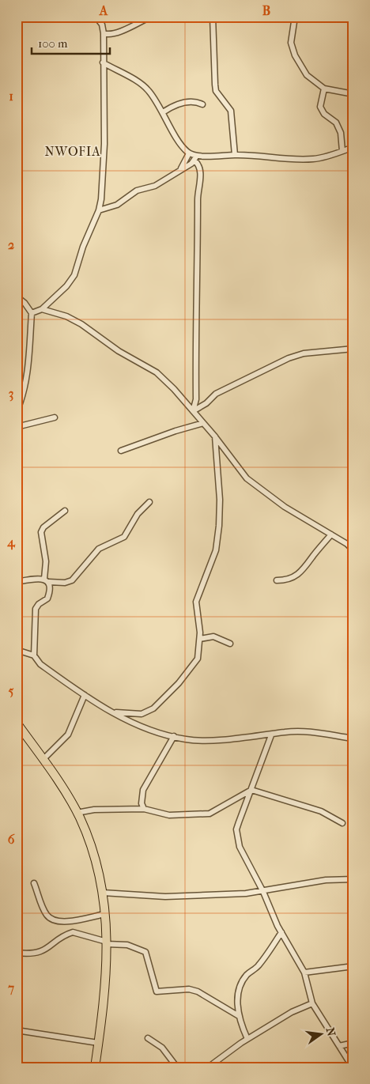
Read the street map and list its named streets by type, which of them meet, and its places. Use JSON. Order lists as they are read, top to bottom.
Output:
{
  "districts": ["NWOFIA"],
  "scale_bar": "100 m",
  "north": "right",
  "grid": {
    "columns": ["A", "B"],
    "rows": [
      "1",
      "2",
      "3",
      "4",
      "5",
      "6",
      "7"
    ]
  }
}
